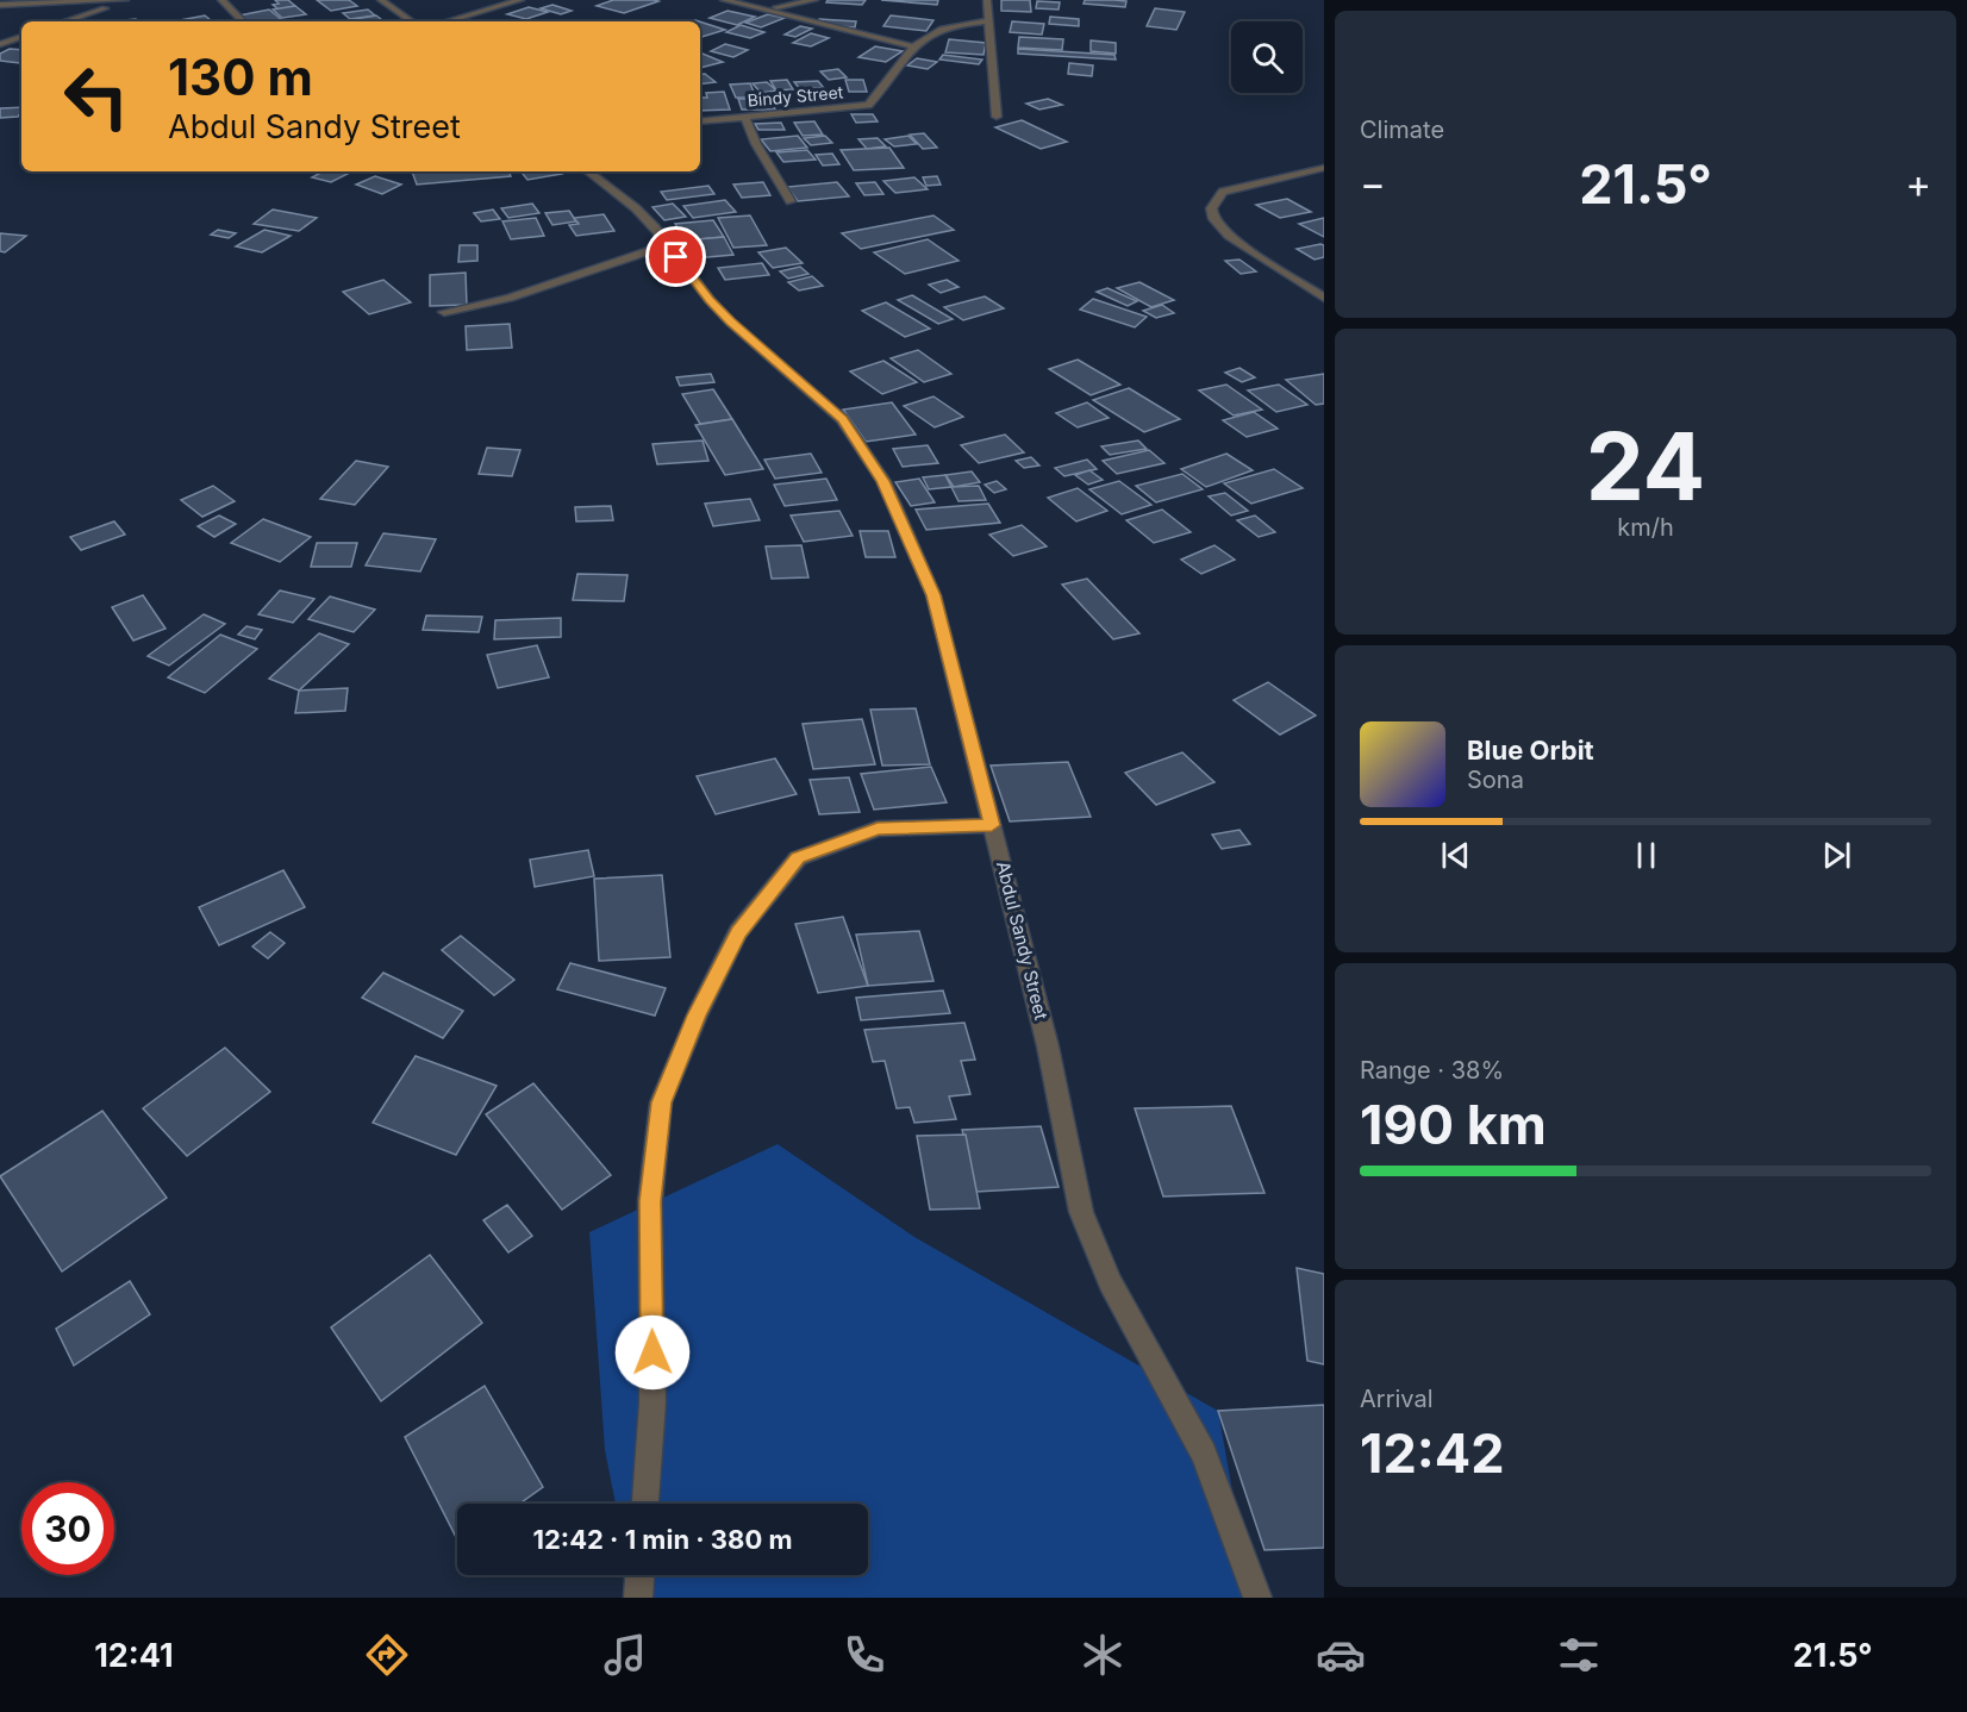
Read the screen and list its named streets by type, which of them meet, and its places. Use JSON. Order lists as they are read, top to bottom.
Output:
{
  "streets": {
    "street": ["Bindy Street", "Abdul Sandy Street"]
  },
  "page": {
    "tile": [
      "Climate",
      ["24", "km/h"],
      ["Range · 38%", "190 km"],
      ["Arrival", "12:42"]
    ],
    "turn": ["130 m", "Abdul Sandy Street"],
    "heat": ["−", "21.5°", "+"],
    "song": ["Blue Orbit", "Sona"],
    "limit": "30",
    "trip": "12:42 · 1 min · 380 m",
    "tabs": ["12:41", "21.5°"]
  }
}
